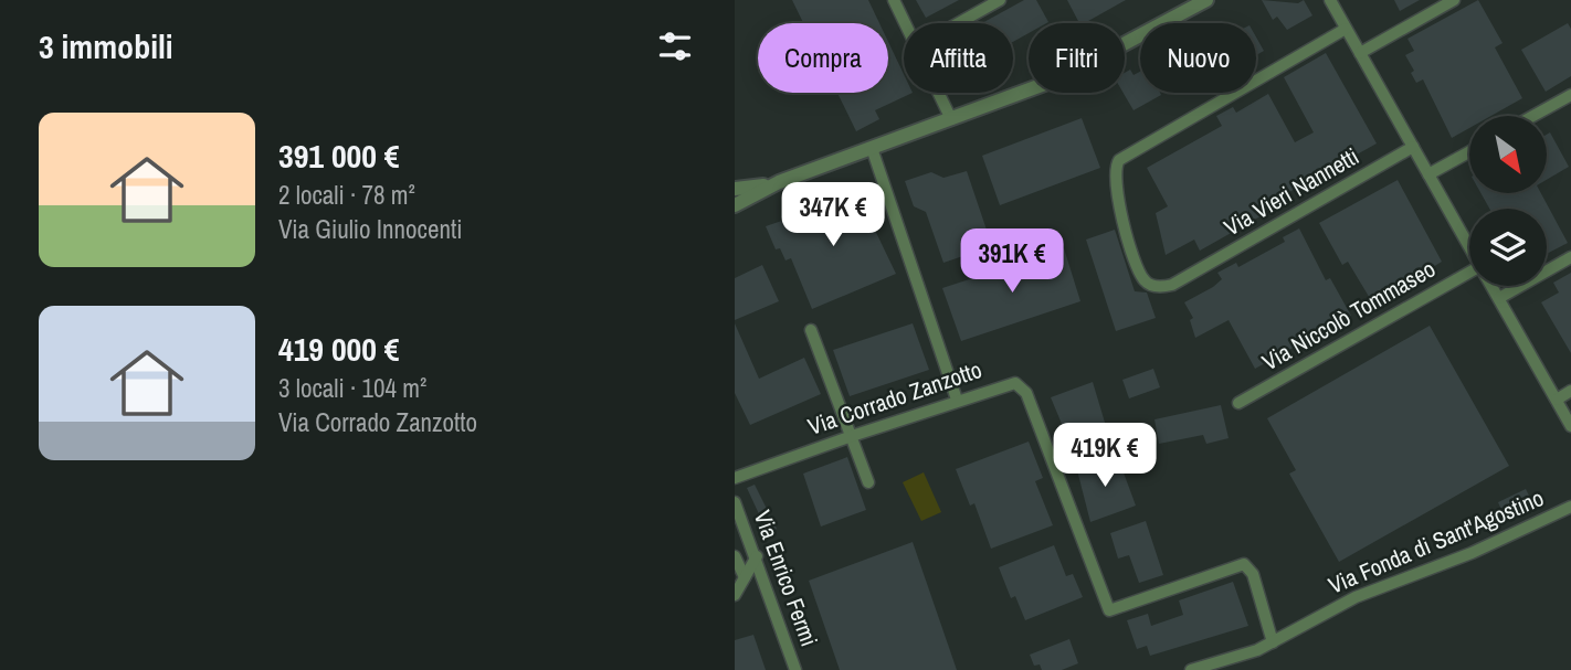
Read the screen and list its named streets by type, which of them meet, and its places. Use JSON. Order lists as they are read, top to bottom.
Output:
{
  "streets": {
    "street": [
      "Via Vieri Nannetti",
      "Via Niccolò Tommaseo",
      "Via Corrado Zanzotto",
      "Via Fonda di Sant'Agostino",
      "Via Enrico Fermi"
    ]
  },
  "crossings": [
    ["Via Corrado Zanzotto", "Via Fonda di Sant'Agostino"]
  ],
  "north": "bottom right",
  "page": {
    "heading": "3 immobili",
    "chip": [
      "Compra",
      "Affitta",
      "Filtri",
      "Nuovo"
    ],
    "list": [
      {
        "name": "391 000 €",
        "note": "2 locali · 78 m² · Via Giulio Innocenti"
      },
      {
        "name": "419 000 €",
        "note": "3 locali · 104 m² · Via Corrado Zanzotto"
      }
    ],
    "price": ["347K €", "391K €", "419K €"]
  }
}
